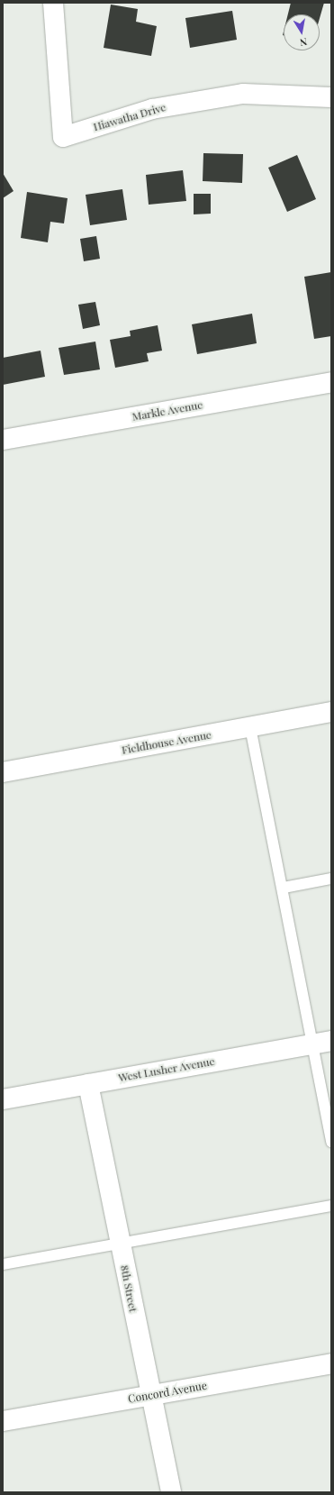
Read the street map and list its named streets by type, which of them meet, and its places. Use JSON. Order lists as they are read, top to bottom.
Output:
{
  "streets": {
    "street": [
      "Hiawatha Drive",
      "Markle Avenue",
      "Fieldhouse Avenue",
      "West Lusher Avenue",
      "8th Street",
      "Concord Avenue"
    ]
  },
  "crossings": [
    ["West Lusher Avenue", "8th Street"],
    ["8th Street", "Concord Avenue"]
  ],
  "north": "bottom"
}
